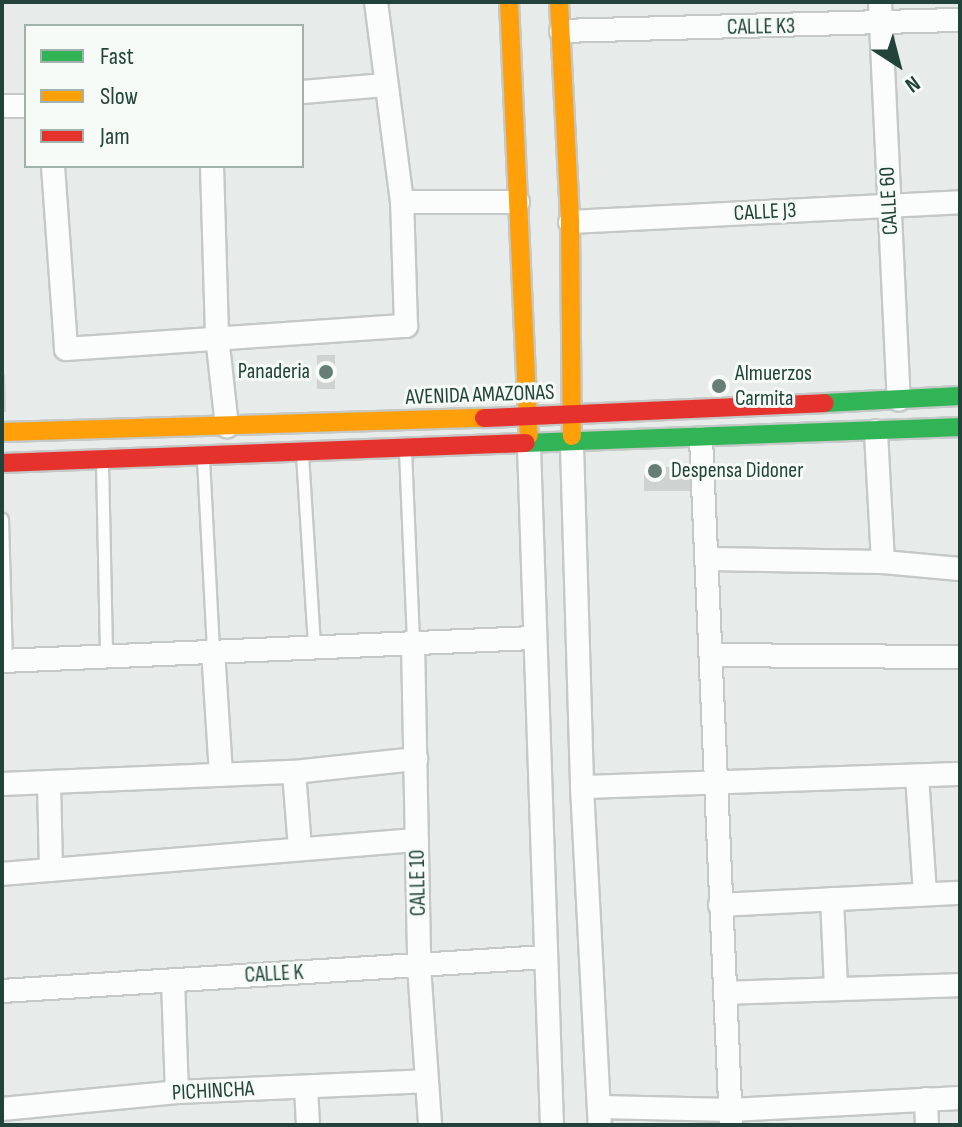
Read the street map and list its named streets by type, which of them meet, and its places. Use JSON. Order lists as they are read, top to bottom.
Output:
{
  "streets": {
    "street": [
      "CALLE K3",
      "CALLE 60",
      "CALLE J3",
      "AVENIDA AMAZONAS",
      "CALLE 10",
      "CALLE K",
      "PICHINCHA"
    ]
  },
  "crossings": [
    ["CALLE K3", "CALLE 60"],
    ["CALLE 60", "CALLE J3"],
    ["CALLE 60", "AVENIDA AMAZONAS"],
    ["CALLE 10", "CALLE K"],
    ["CALLE 10", "PICHINCHA"]
  ],
  "places": ["Panaderia", "Almuerzos Carmita", "Despensa Didoner"],
  "legend": ["Fast", "Slow", "Jam"],
  "north": "bottom right"
}
